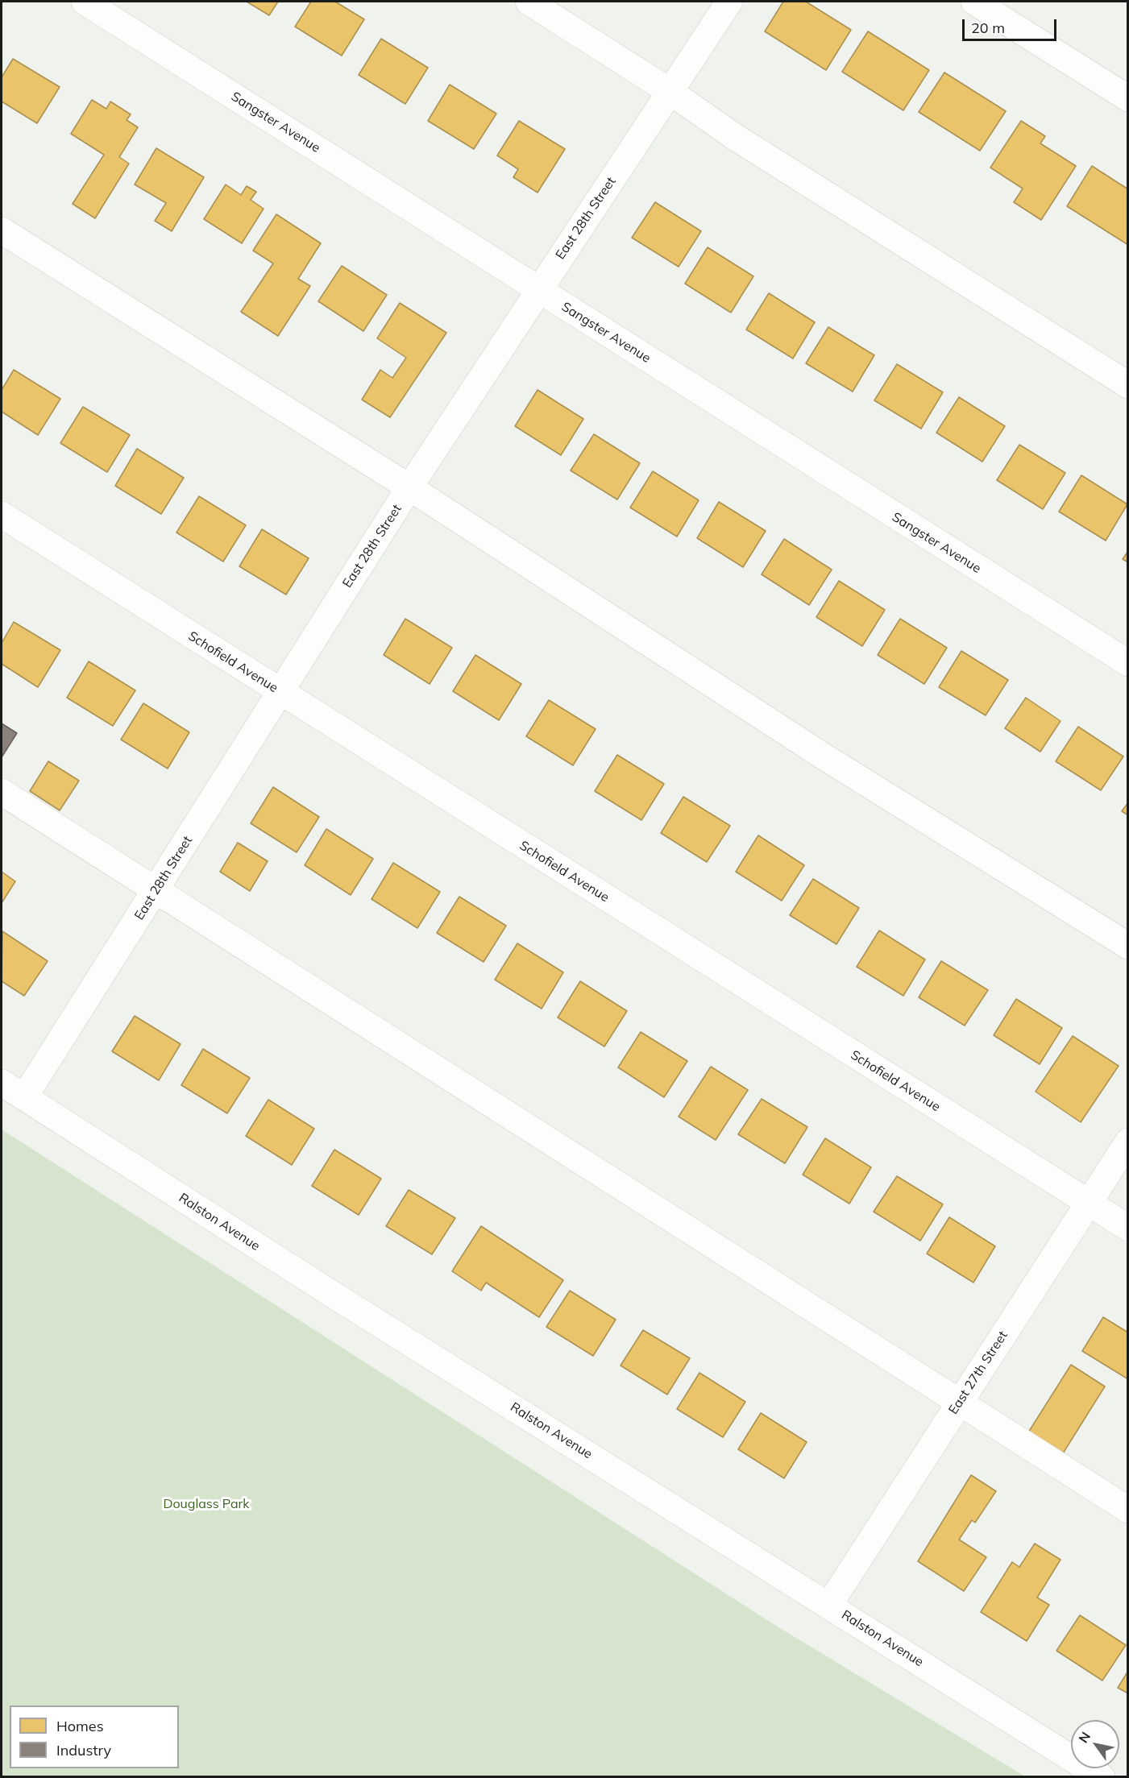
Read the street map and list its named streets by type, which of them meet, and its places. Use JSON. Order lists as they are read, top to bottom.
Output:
{
  "streets": {
    "street": [
      "Sangster Avenue",
      "East 28th Street",
      "Schofield Avenue",
      "Ralston Avenue",
      "East 27th Street"
    ]
  },
  "crossings": [
    ["Sangster Avenue", "East 28th Street"],
    ["East 28th Street", "Schofield Avenue"],
    ["East 28th Street", "Ralston Avenue"],
    ["Schofield Avenue", "East 27th Street"],
    ["Ralston Avenue", "East 27th Street"]
  ],
  "parks": ["Douglass Park"],
  "legend": ["Homes", "Industry"],
  "scale_bar": "20 m",
  "north": "top left"
}
